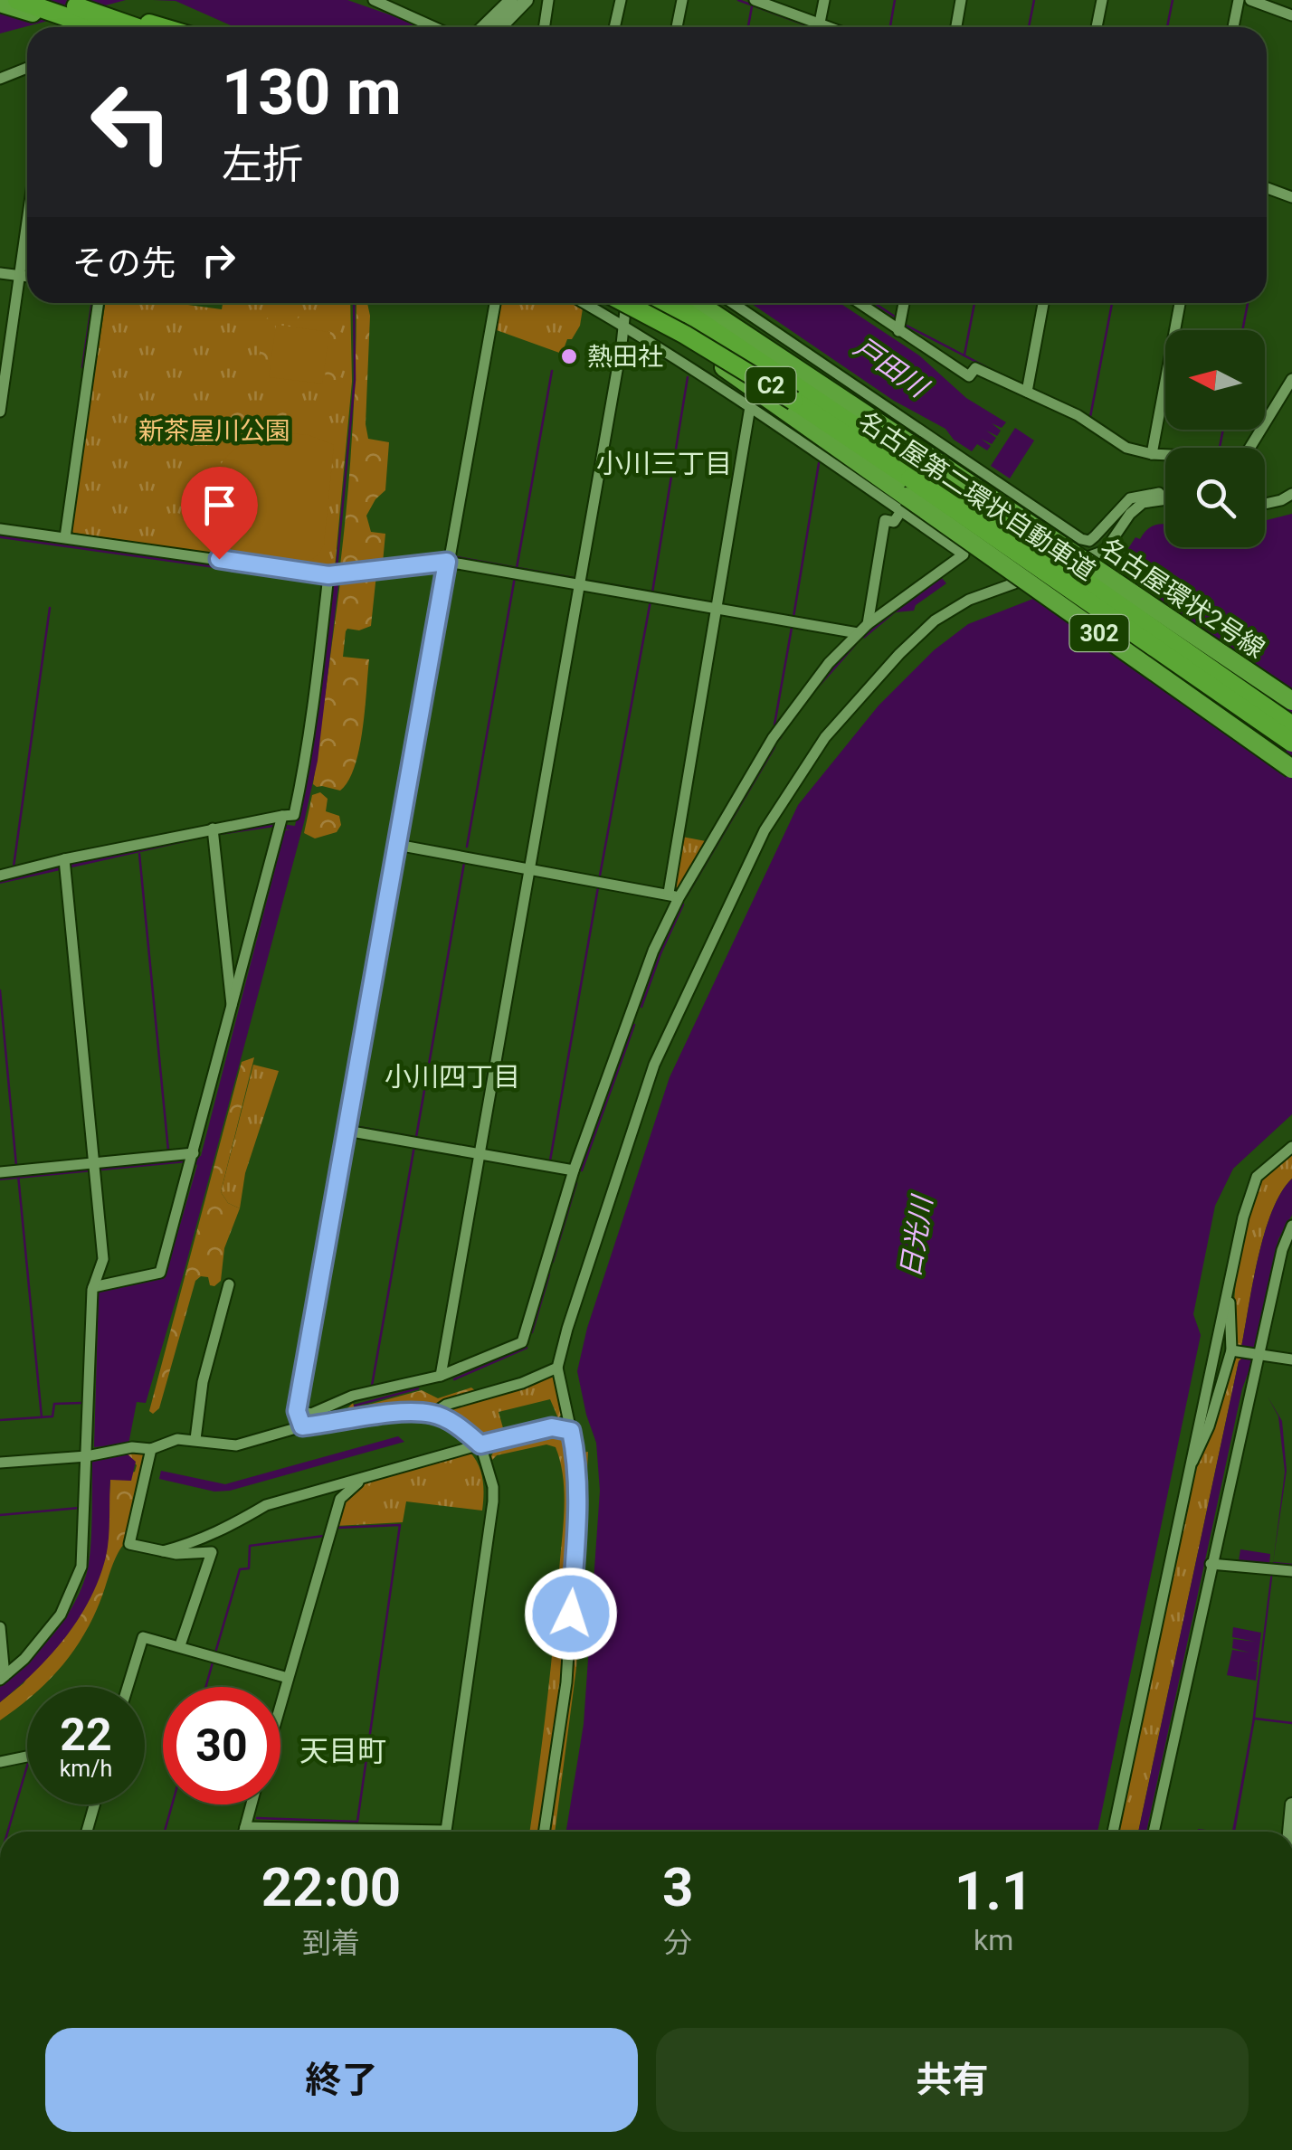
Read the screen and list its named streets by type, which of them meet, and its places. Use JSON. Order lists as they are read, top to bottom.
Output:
{
  "streets": {
    "highway": [
      "C2",
      "名古屋第二環状自動車道",
      "名古屋環状2号線",
      "302"
    ]
  },
  "districts": ["小川三丁目", "小川四丁目", "天目町"],
  "water": ["戸田川", "日光川"],
  "parks": ["新茶屋川公園"],
  "places": ["熱田社"],
  "north": "left",
  "page": {
    "turn": ["130 m", "左折"],
    "then": "その先",
    "speed": "22 km/h",
    "limit": "30",
    "eta": [
      "22:00",
      "到着",
      "3",
      "分",
      "1.1",
      "km"
    ],
    "buttons": ["終了", "共有"]
  }
}
